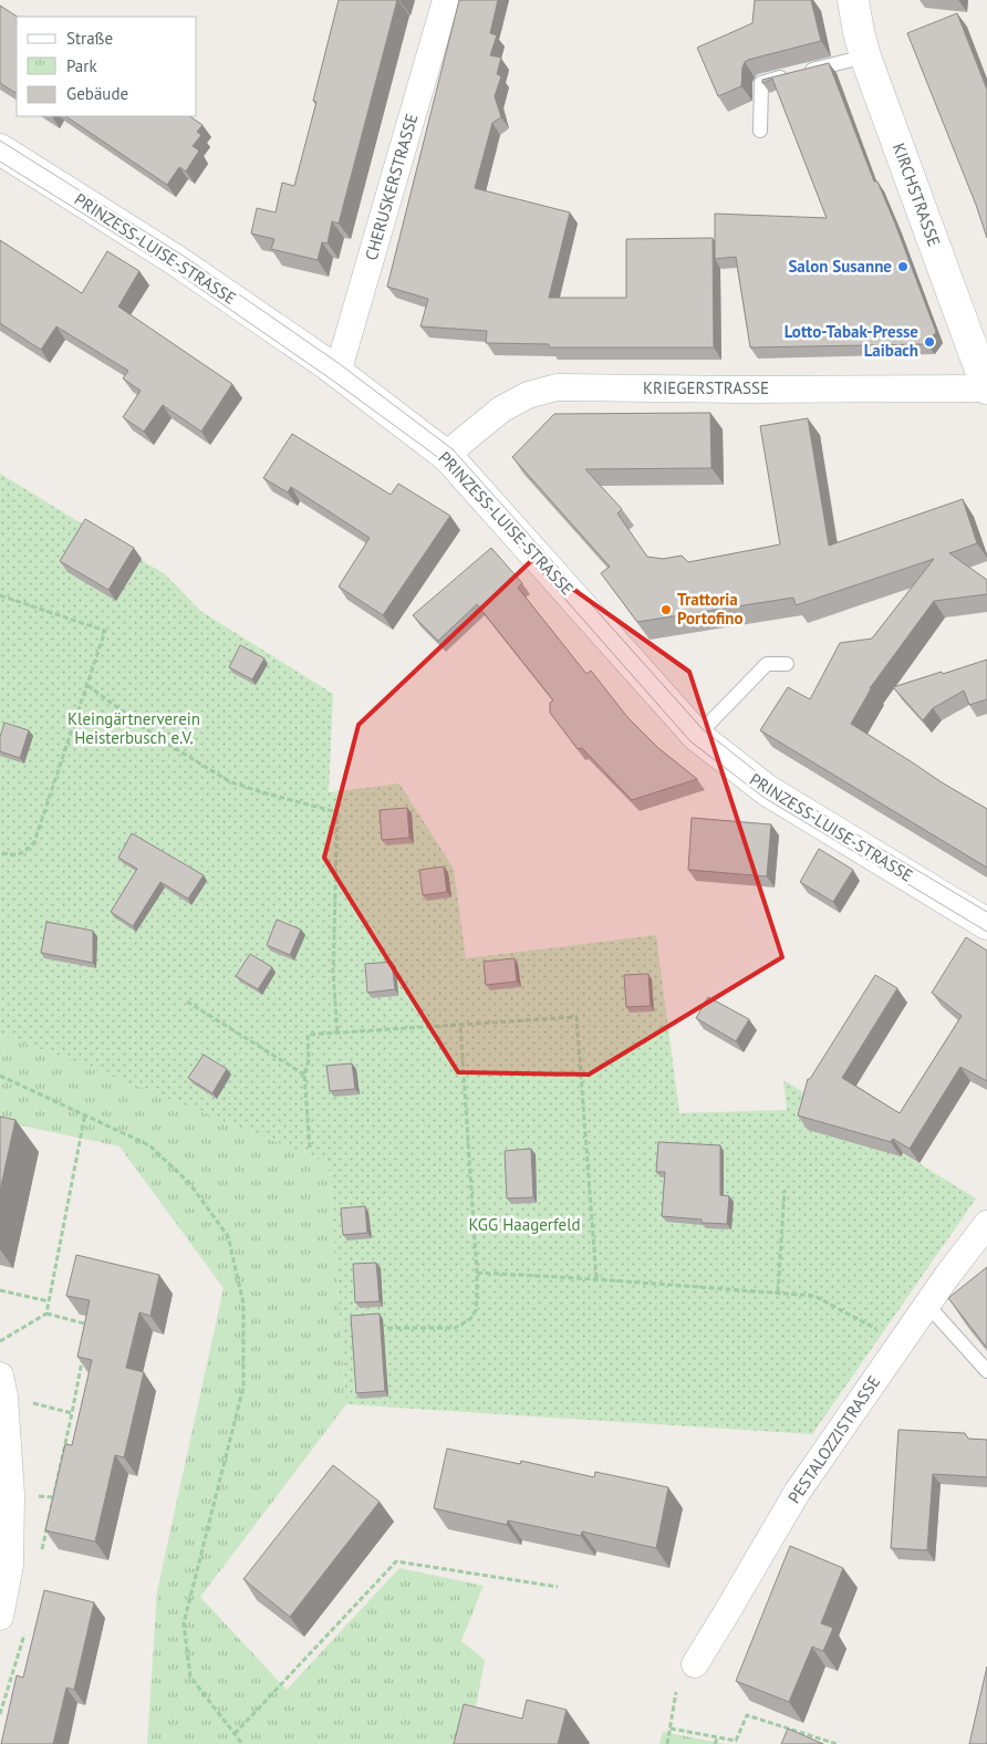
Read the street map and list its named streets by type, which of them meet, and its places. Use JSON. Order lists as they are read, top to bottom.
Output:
{
  "streets": {
    "main road": ["KIRCHSTRASSE", "PRINZESS-LUISE-STRASSE"],
    "street": ["CHERUSKERSTRASSE", "KRIEGERSTRASSE", "PESTALOZZISTRASSE"]
  },
  "crossings": [
    ["CHERUSKERSTRASSE", "PRINZESS-LUISE-STRASSE"],
    ["KIRCHSTRASSE", "KRIEGERSTRASSE"],
    ["PRINZESS-LUISE-STRASSE", "KRIEGERSTRASSE"]
  ],
  "parks": ["Kleingärtnerverein Heisterbusch e.V.", "KGG Haagerfeld"],
  "places": ["Salon Susanne", "Lotto-Tabak-Presse Laibach", "Trattoria Portofino"],
  "legend": ["Straße", "Park", "Gebäude"]
}
